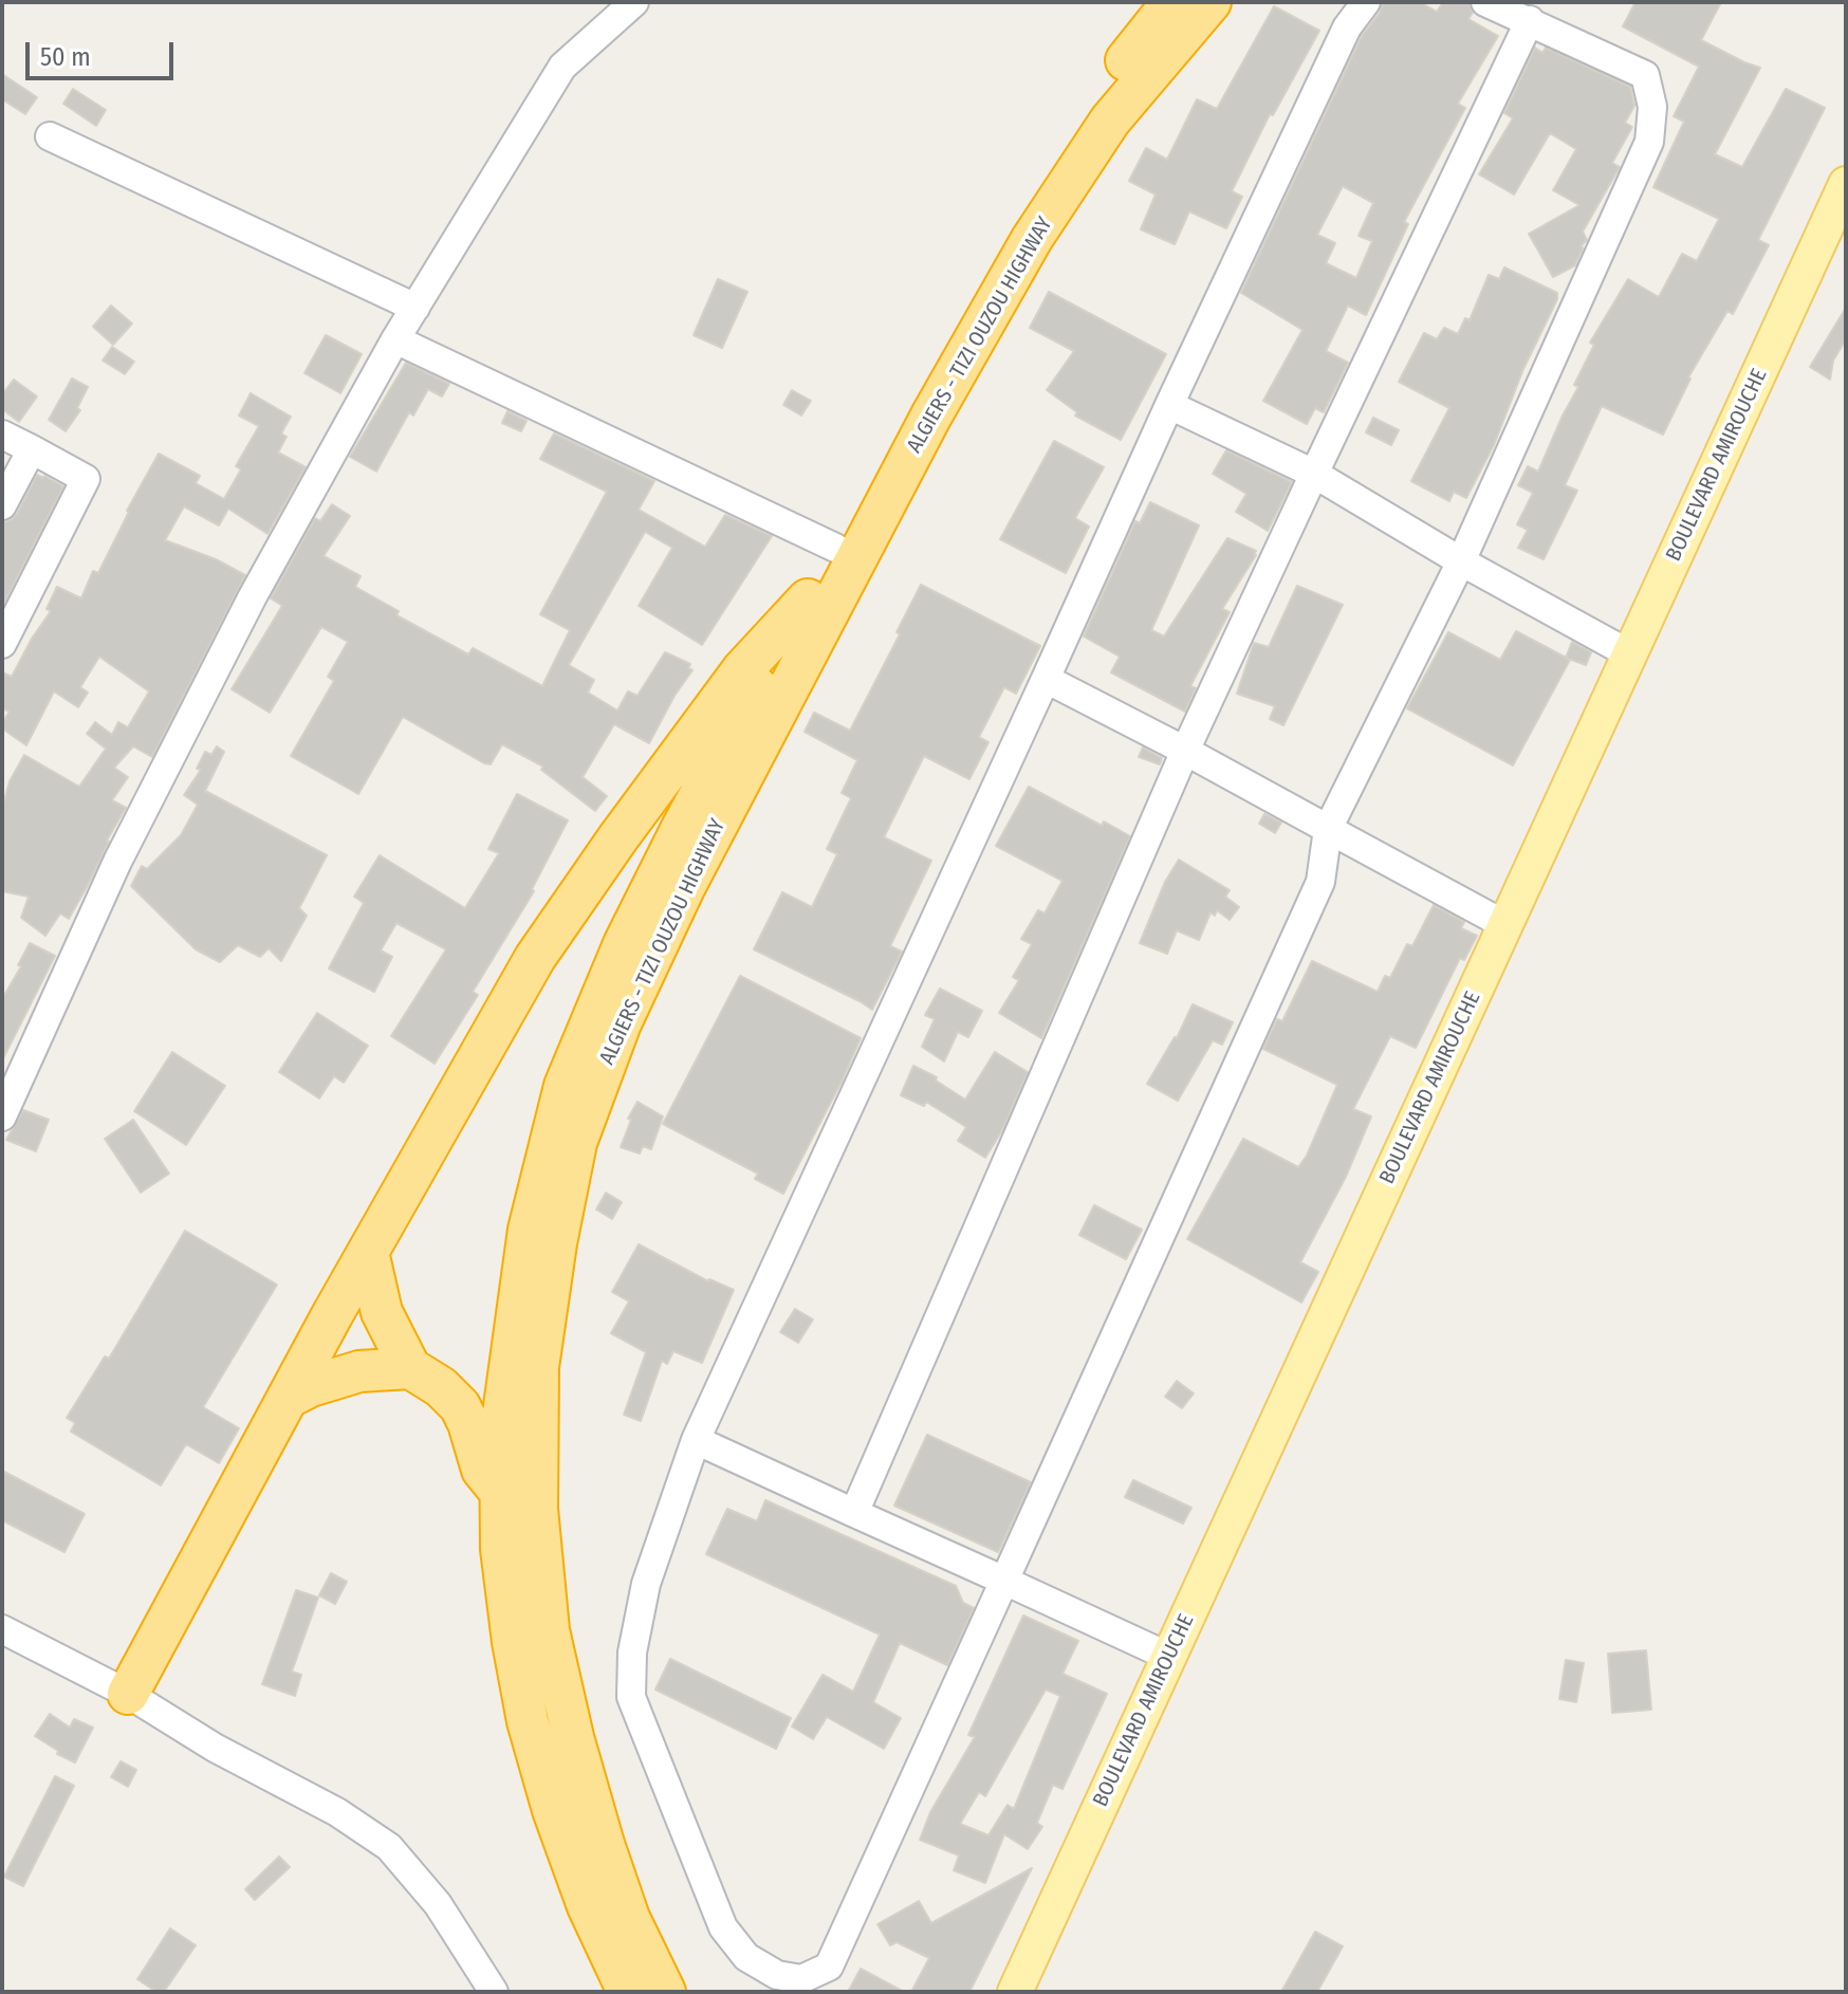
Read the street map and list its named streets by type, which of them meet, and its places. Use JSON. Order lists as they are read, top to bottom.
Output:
{
  "streets": {
    "highway": ["ALGIERS - TIZI OUZOU HIGHWAY"],
    "main road": ["BOULEVARD AMIROUCHE"]
  },
  "scale_bar": "50 m"
}
